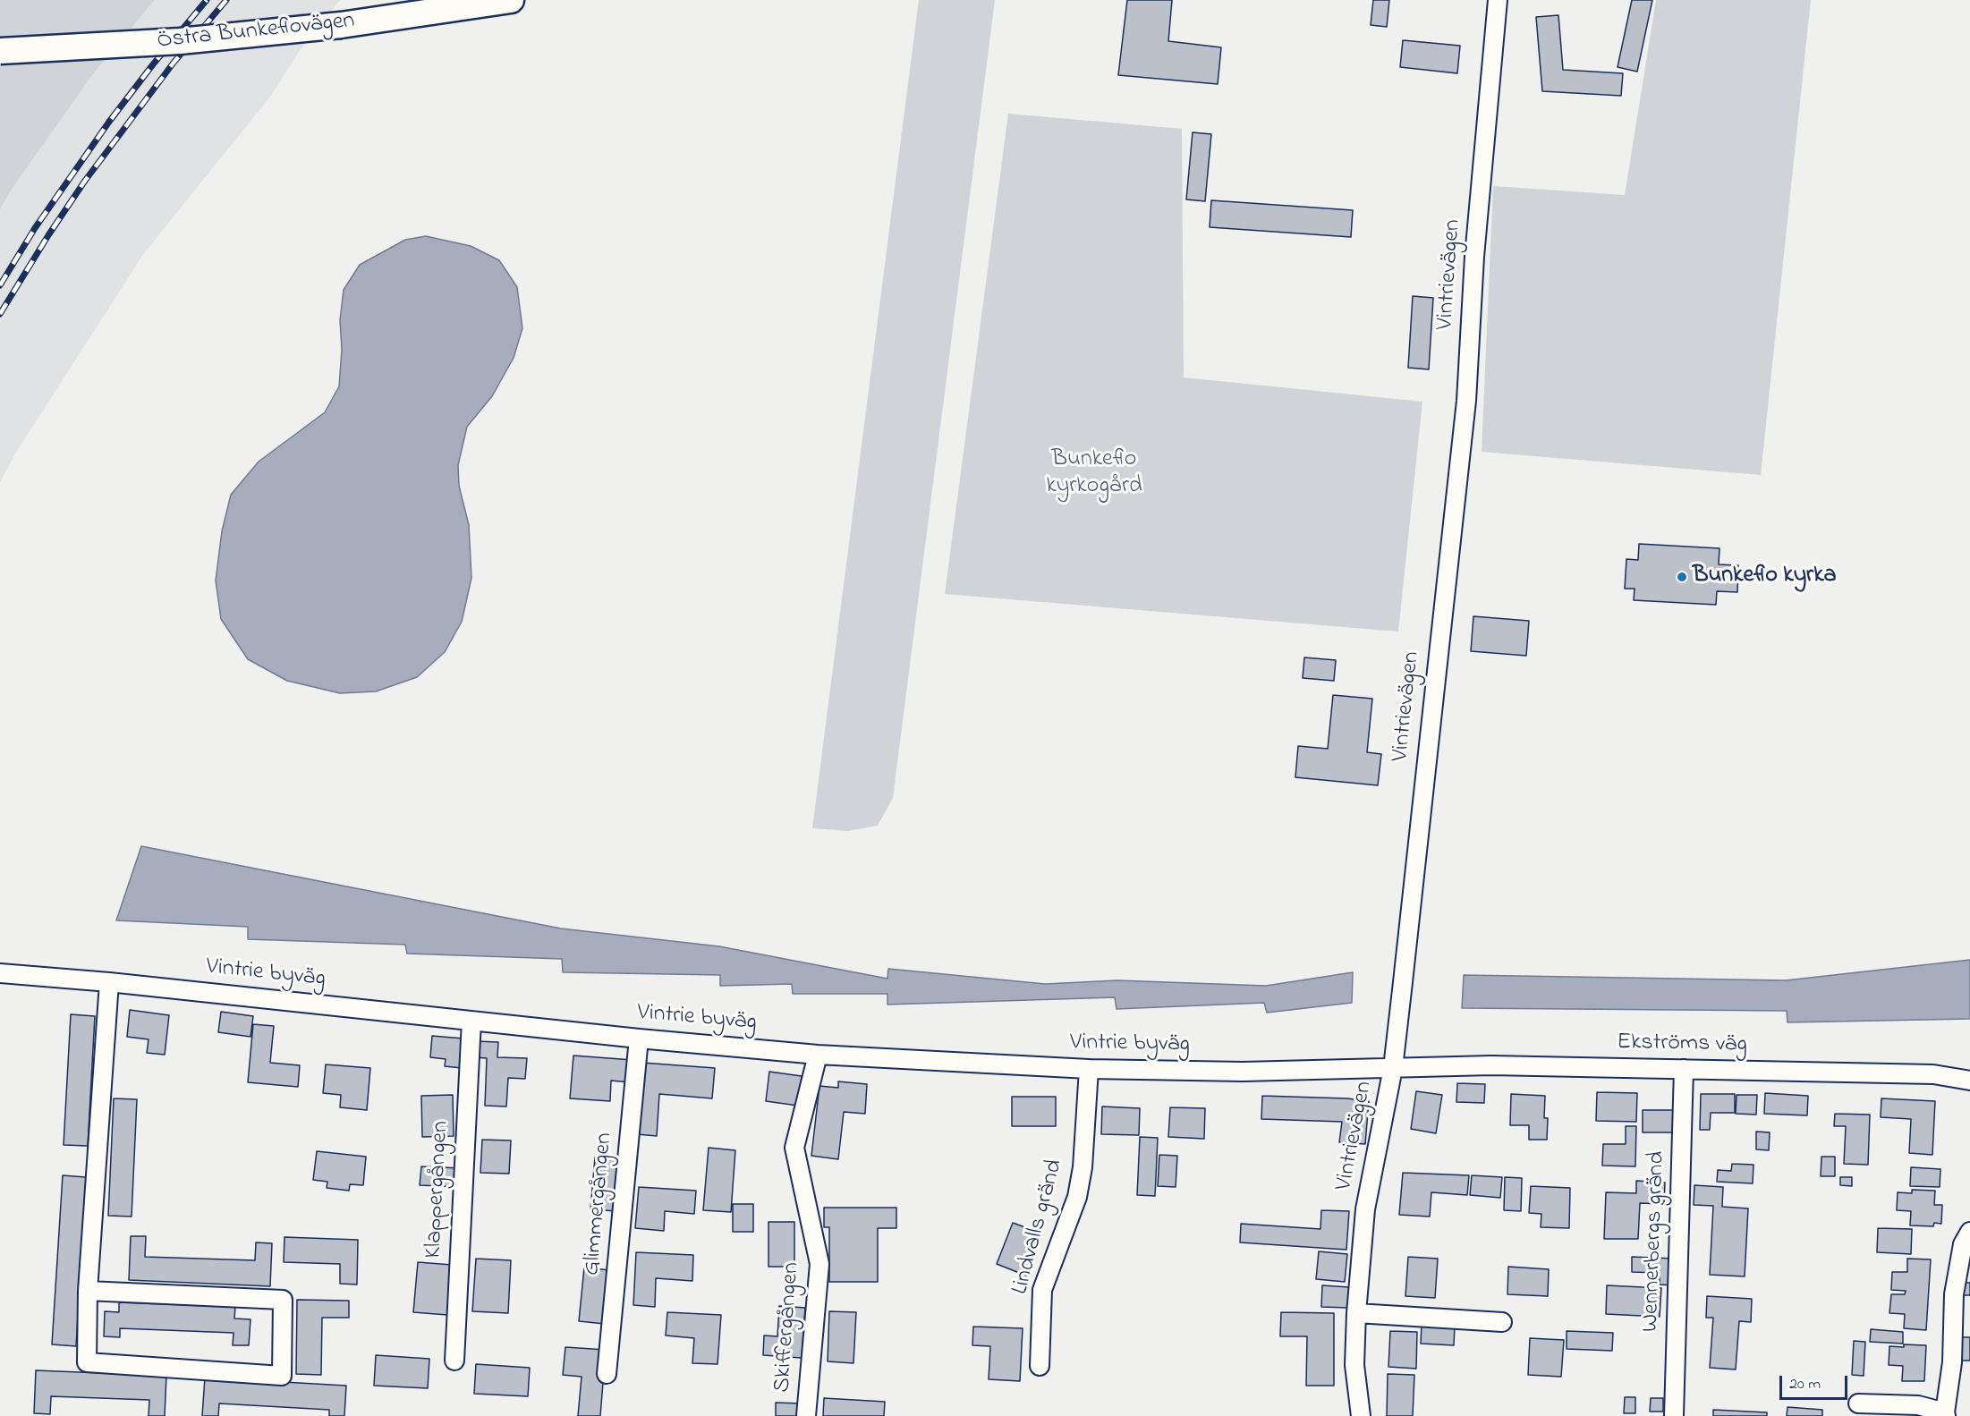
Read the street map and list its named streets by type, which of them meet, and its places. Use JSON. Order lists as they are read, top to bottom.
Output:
{
  "streets": {
    "street": [
      "Östra Bunkeflovägen",
      "Vintrievägen",
      "Vintrie byväg",
      "Ekströms väg",
      "Klappergången",
      "Glimmergången",
      "Lindvalls gränd",
      "Wennerbergs gränd",
      "Skiffergången"
    ]
  },
  "crossings": [
    ["Vintrievägen", "Vintrie byväg"],
    ["Vintrievägen", "Ekströms väg"],
    ["Vintrie byväg", "Ekströms väg"],
    ["Vintrie byväg", "Klappergången"],
    ["Vintrie byväg", "Glimmergången"],
    ["Vintrie byväg", "Lindvalls gränd"],
    ["Vintrie byväg", "Skiffergången"],
    ["Ekströms väg", "Wennerbergs gränd"]
  ],
  "parks": ["Bunkeflo kyrkogård"],
  "places": ["Bunkeflo kyrka"],
  "scale_bar": "20 m"
}
